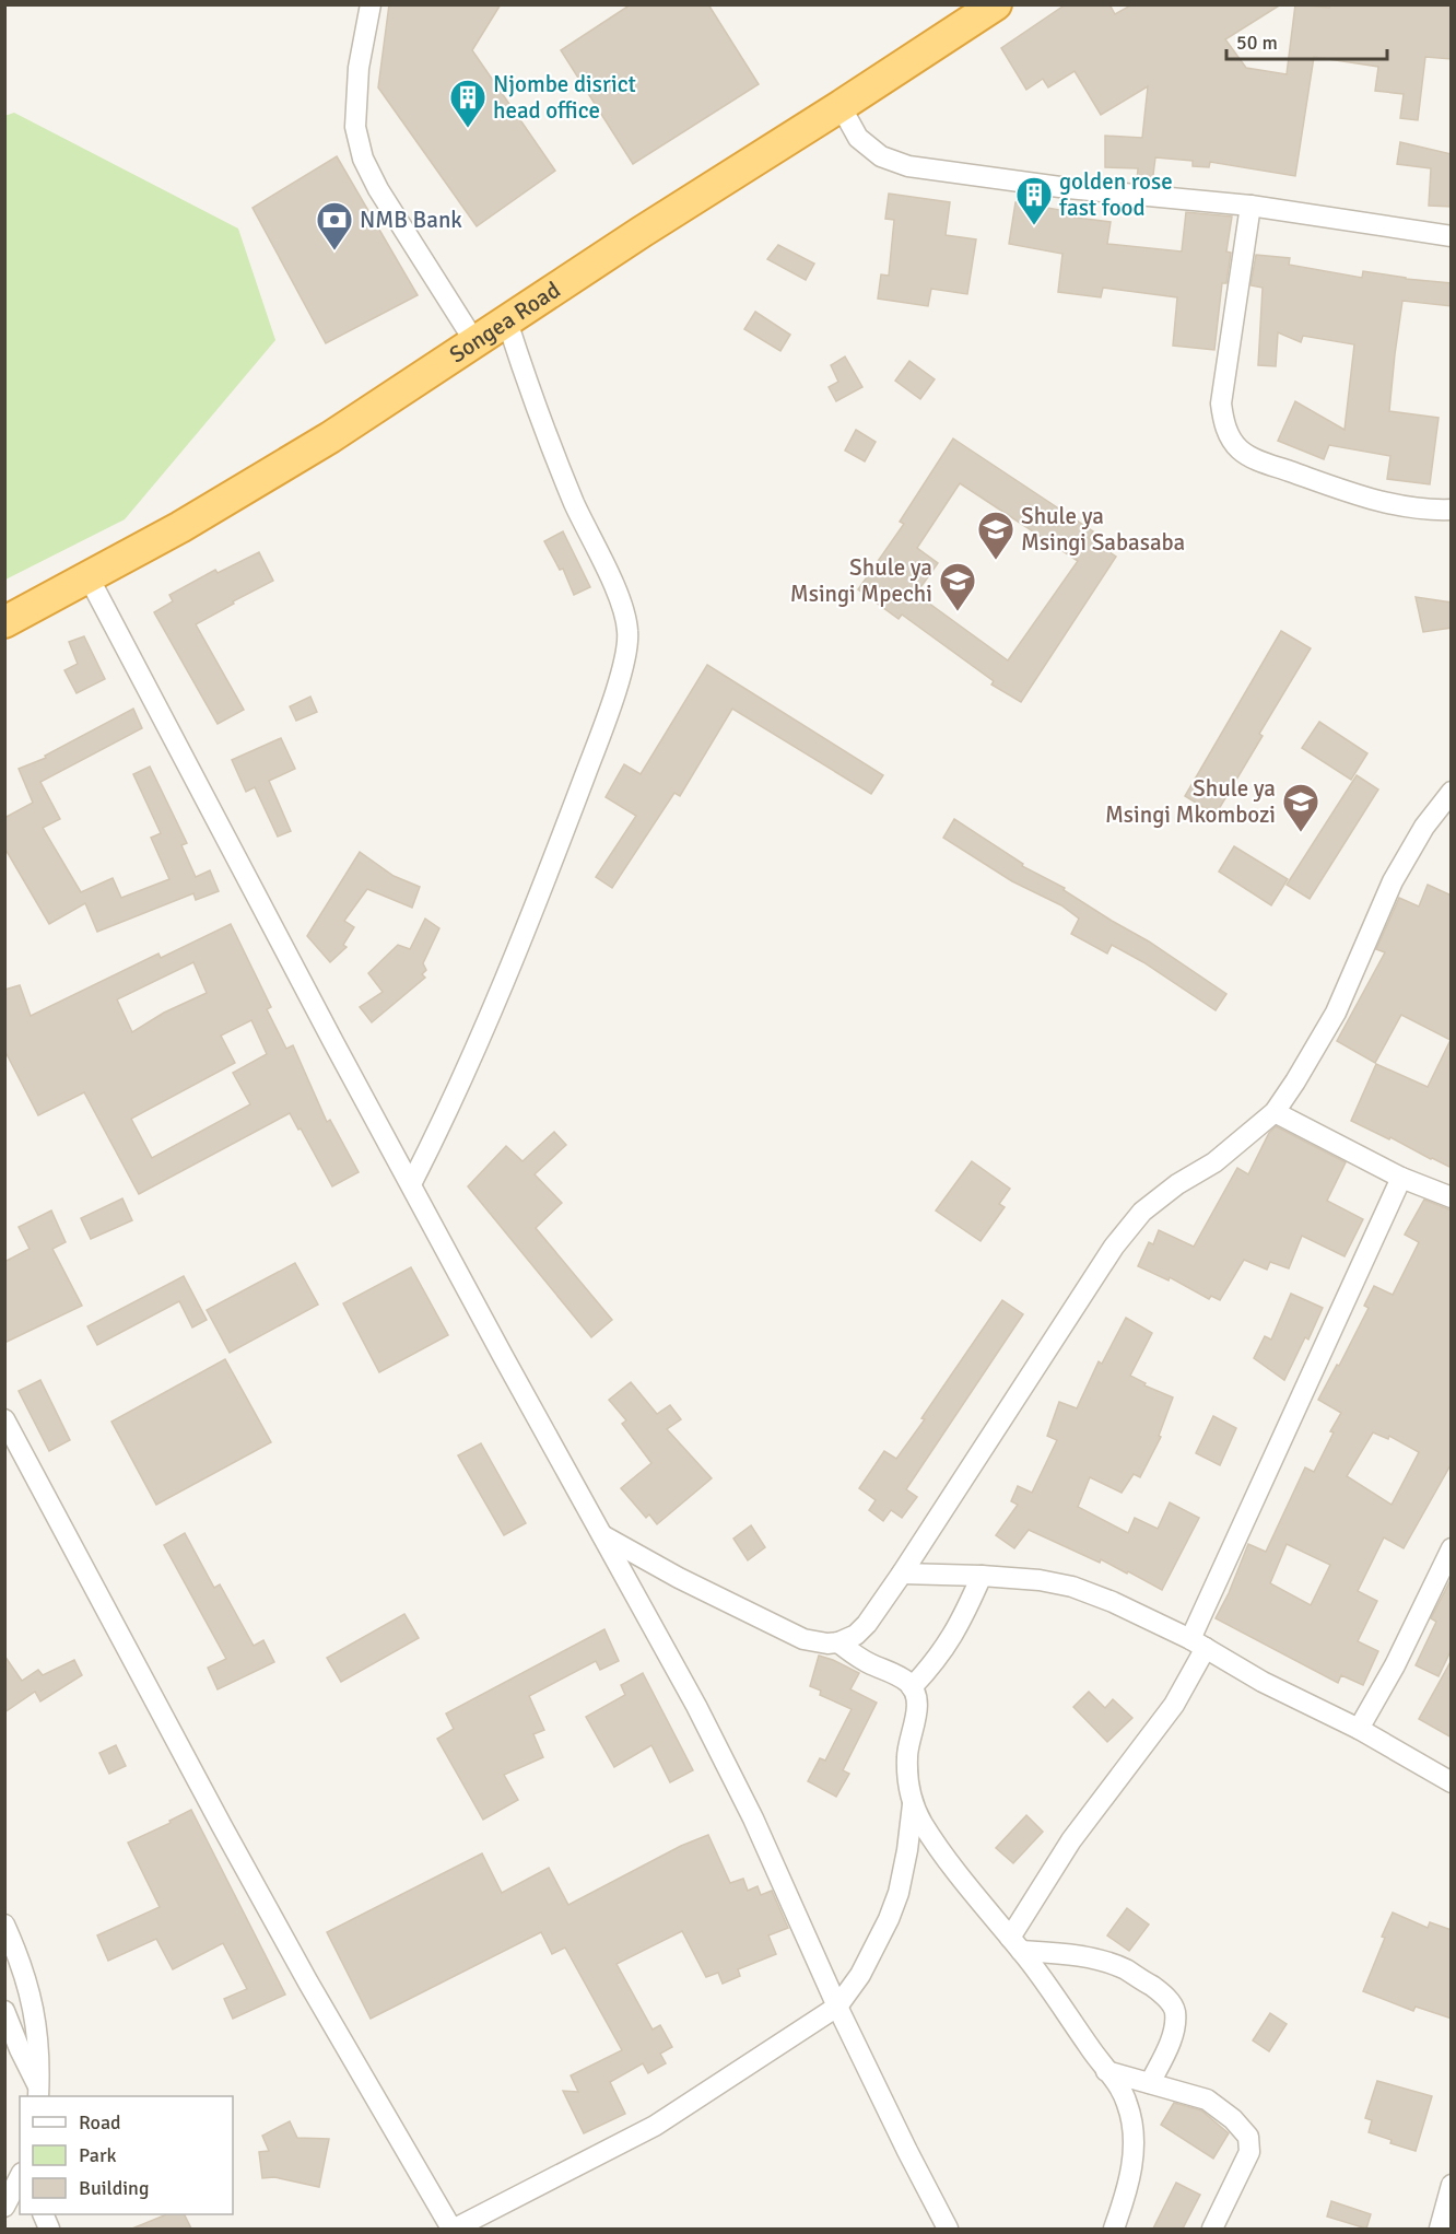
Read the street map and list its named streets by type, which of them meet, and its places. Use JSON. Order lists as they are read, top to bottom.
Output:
{
  "streets": {
    "highway": ["Songea Road"]
  },
  "places": {
    "building": ["Njombe disrict head office", "golden rose fast food"],
    "bank": ["NMB Bank"],
    "school or university": ["Shule ya Msingi Sabasaba", "Shule ya Msingi Mpechi", "Shule ya Msingi Mkombozi"]
  },
  "legend": ["Road", "Park", "Building"],
  "scale_bar": "50 m"
}
